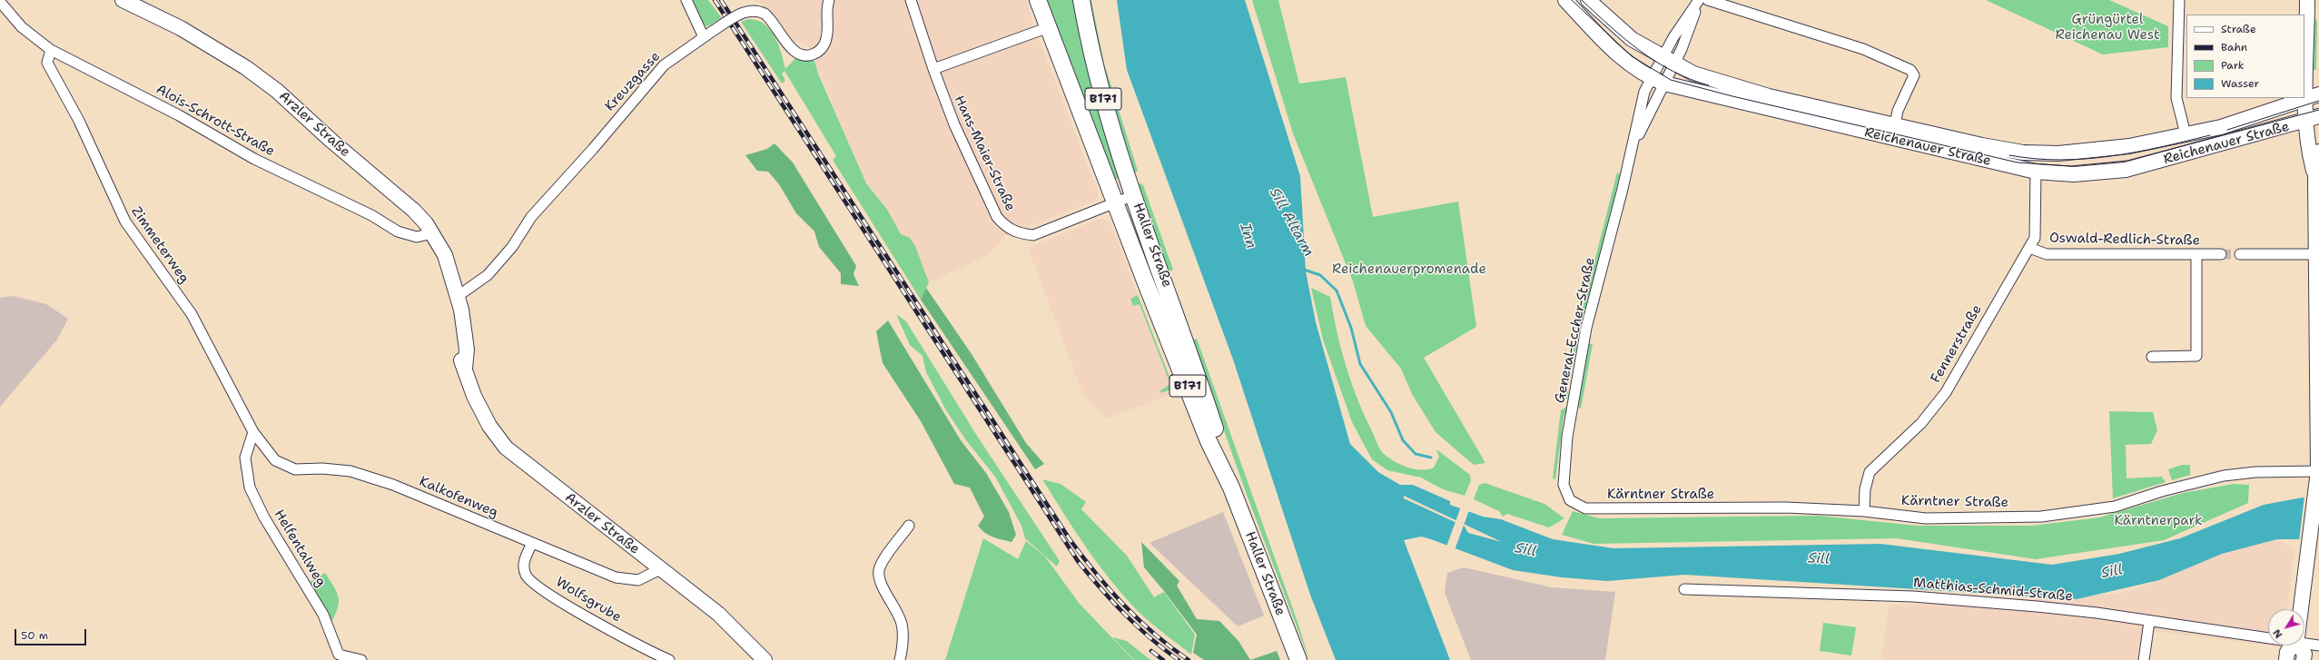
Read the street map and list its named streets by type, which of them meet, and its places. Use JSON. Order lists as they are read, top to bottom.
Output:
{
  "streets": {
    "main road": ["B171", "Haller Straße"],
    "street": [
      "Kreuzgasse",
      "Alois-Schrott-Straße",
      "Arzler Straße",
      "Reichenauer Straße",
      "Hans-Maier-Straße",
      "Oswald-Redlich-Straße",
      "Zimmeterweg",
      "General-Eccher-Straße",
      "Fennerstraße",
      "Kärntner Straße",
      "Kalkofenweg",
      "Helfentalweg",
      "Matthias-Schmid-Straße",
      "Wolfsgrube"
    ]
  },
  "crossings": [
    ["Kreuzgasse", "Arzler Straße"],
    ["Alois-Schrott-Straße", "Arzler Straße"],
    ["Alois-Schrott-Straße", "Zimmeterweg"],
    ["Arzler Straße", "Kalkofenweg"],
    ["Reichenauer Straße", "General-Eccher-Straße"],
    ["Reichenauer Straße", "Fennerstraße"],
    ["Hans-Maier-Straße", "Haller Straße"],
    ["Oswald-Redlich-Straße", "Fennerstraße"],
    ["Zimmeterweg", "Kalkofenweg"],
    ["Zimmeterweg", "Helfentalweg"],
    ["General-Eccher-Straße", "Kärntner Straße"],
    ["Fennerstraße", "Kärntner Straße"],
    ["Kalkofenweg", "Helfentalweg"],
    ["Kalkofenweg", "Wolfsgrube"]
  ],
  "water": ["Sill Altarm", "Inn", "Sill"],
  "parks": ["Grüngürtel Reichenau West", "Reichenauerpromenade", "Kärntnerpark"],
  "legend": [
    "Straße",
    "Bahn",
    "Park",
    "Wasser"
  ],
  "scale_bar": "50 m",
  "north": "bottom left"
}
